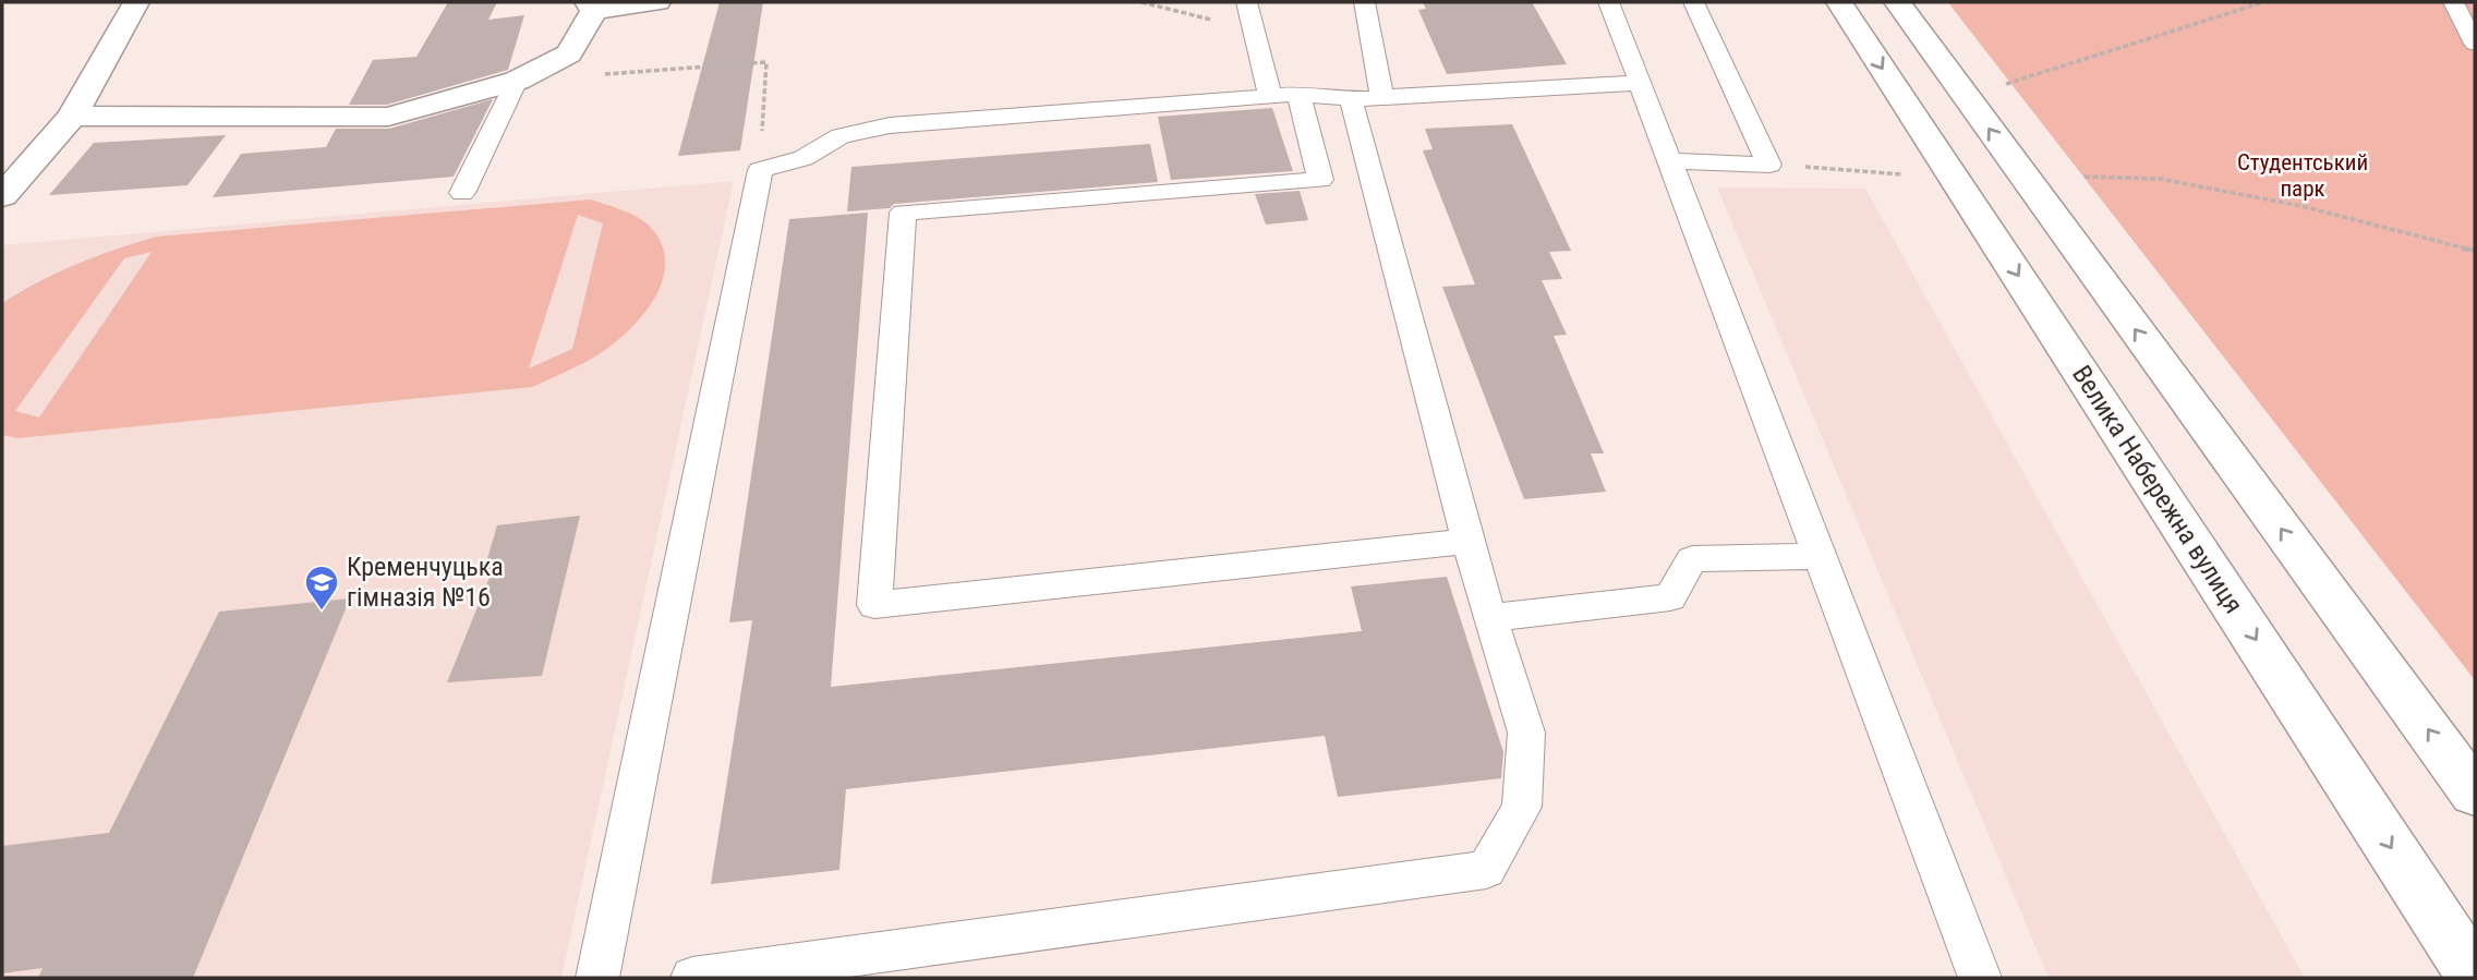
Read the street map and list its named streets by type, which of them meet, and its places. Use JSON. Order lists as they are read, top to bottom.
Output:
{
  "streets": {
    "street": ["Велика Набережна вулиця"]
  },
  "parks": ["Студентський парк"],
  "places": {
    "school or university": ["Кременчуцька гімназія №16"]
  }
}
